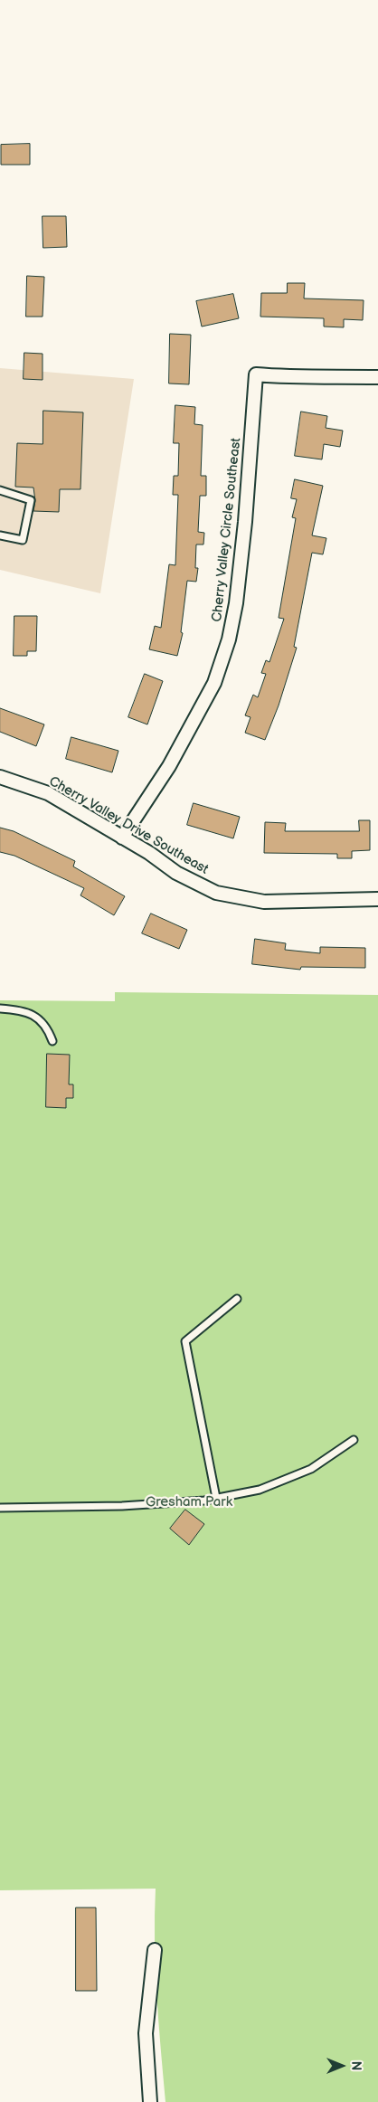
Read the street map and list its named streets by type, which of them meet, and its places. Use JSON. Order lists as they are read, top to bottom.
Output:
{
  "streets": {
    "street": ["Cherry Valley Circle Southeast", "Cherry Valley Drive Southeast"]
  },
  "crossings": [
    ["Cherry Valley Circle Southeast", "Cherry Valley Drive Southeast"]
  ],
  "parks": ["Gresham Park"],
  "north": "right"
}
